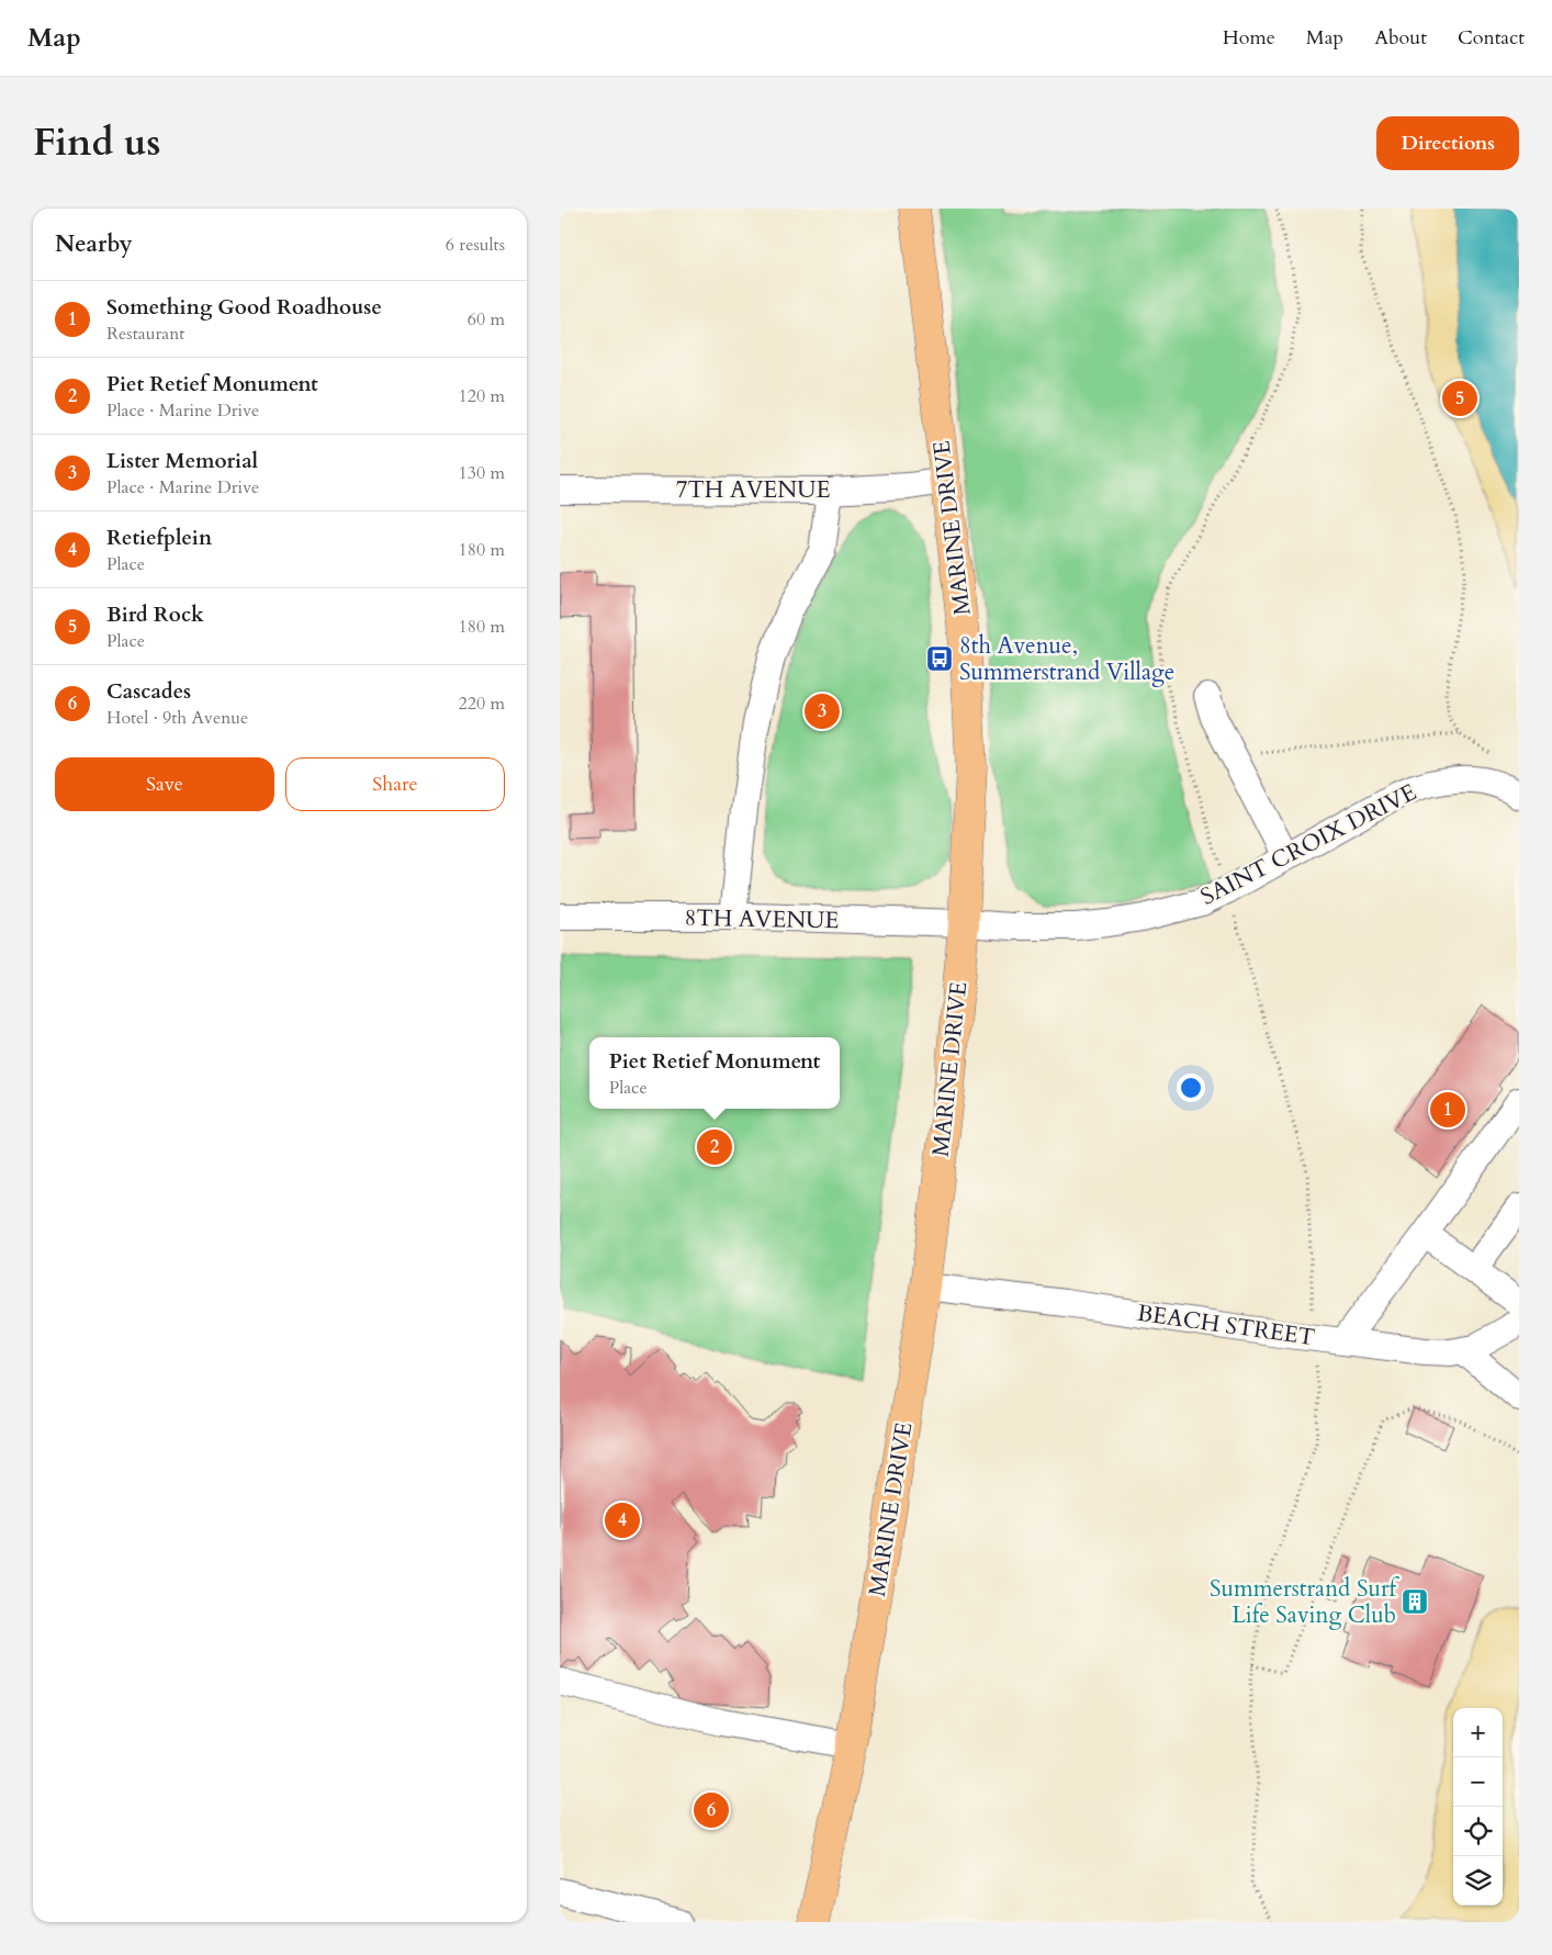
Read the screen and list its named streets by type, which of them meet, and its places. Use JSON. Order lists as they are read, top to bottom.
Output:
{
  "streets": {
    "main road": ["MARINE DRIVE"],
    "street": [
      "7TH AVENUE",
      "SAINT CROIX DRIVE",
      "8TH AVENUE",
      "BEACH STREET"
    ]
  },
  "crossings": [
    ["7TH AVENUE", "MARINE DRIVE"],
    ["MARINE DRIVE", "SAINT CROIX DRIVE"],
    ["MARINE DRIVE", "8TH AVENUE"],
    ["MARINE DRIVE", "BEACH STREET"],
    ["SAINT CROIX DRIVE", "8TH AVENUE"]
  ],
  "places": {
    "bus stop": ["8th Avenue, Summerstrand Village"],
    "building": ["Summerstrand Surf Life Saving Club"]
  },
  "page": {
    "header": "Map",
    "nav": [
      "Home",
      "Map",
      "About",
      "Contact"
    ],
    "title": "Find us",
    "buttons": [
      "Directions",
      ["Save", "Share"]
    ],
    "heading": ["Nearby", "6 results"],
    "list": [
      {
        "mark": "1",
        "name": "Something Good Roadhouse",
        "note": "Restaurant",
        "value": "60 m"
      },
      {
        "mark": "2",
        "name": "Piet Retief Monument",
        "note": "Place · Marine Drive",
        "value": "120 m"
      },
      {
        "mark": "3",
        "name": "Lister Memorial",
        "note": "Place · Marine Drive",
        "value": "130 m"
      },
      {
        "mark": "4",
        "name": "Retiefplein",
        "note": "Place",
        "value": "180 m"
      },
      {
        "mark": "5",
        "name": "Bird Rock",
        "note": "Place",
        "value": "180 m"
      },
      {
        "mark": "6",
        "name": "Cascades",
        "note": "Hotel · 9th Avenue",
        "value": "220 m"
      }
    ],
    "pins": [
      "5",
      "3",
      "1",
      "2",
      "4",
      "6"
    ],
    "popup": ["Piet Retief Monument", "Place"],
    "map_buttons": ["+", "−"]
  }
}
